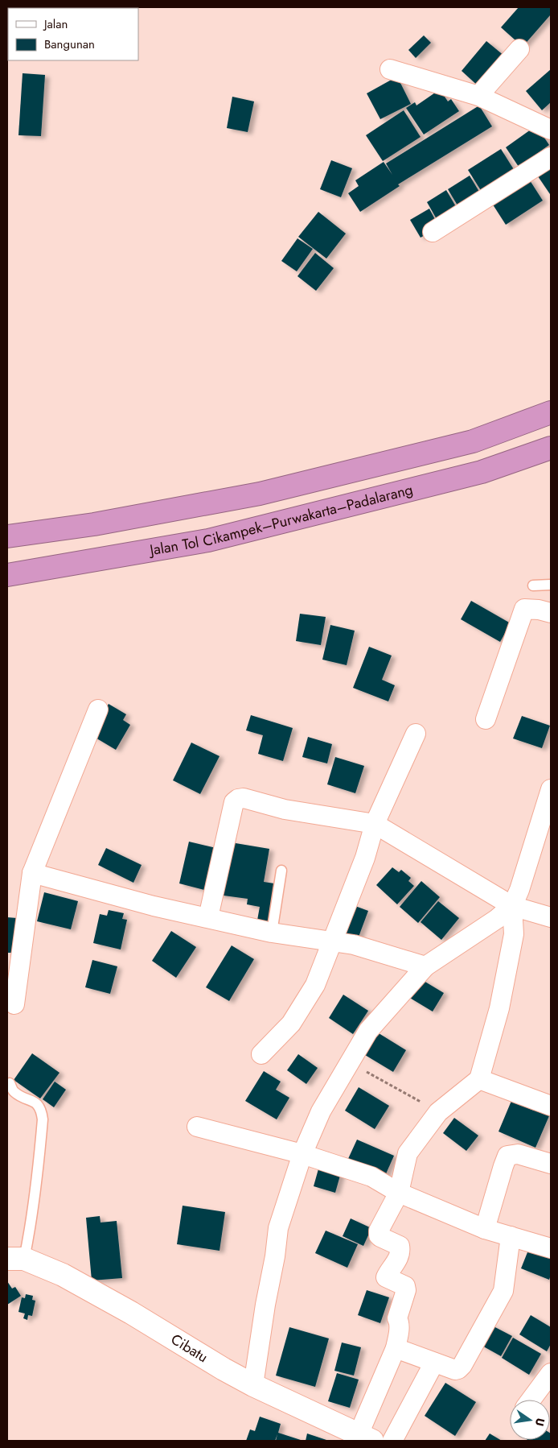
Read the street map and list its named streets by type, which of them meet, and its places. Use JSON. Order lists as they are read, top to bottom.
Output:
{
  "streets": {
    "highway": ["Jalan Tol Cikampek–Purwakarta–Padalarang"],
    "street": ["Cibatu"]
  },
  "legend": ["Jalan", "Bangunan"],
  "north": "right"
}
